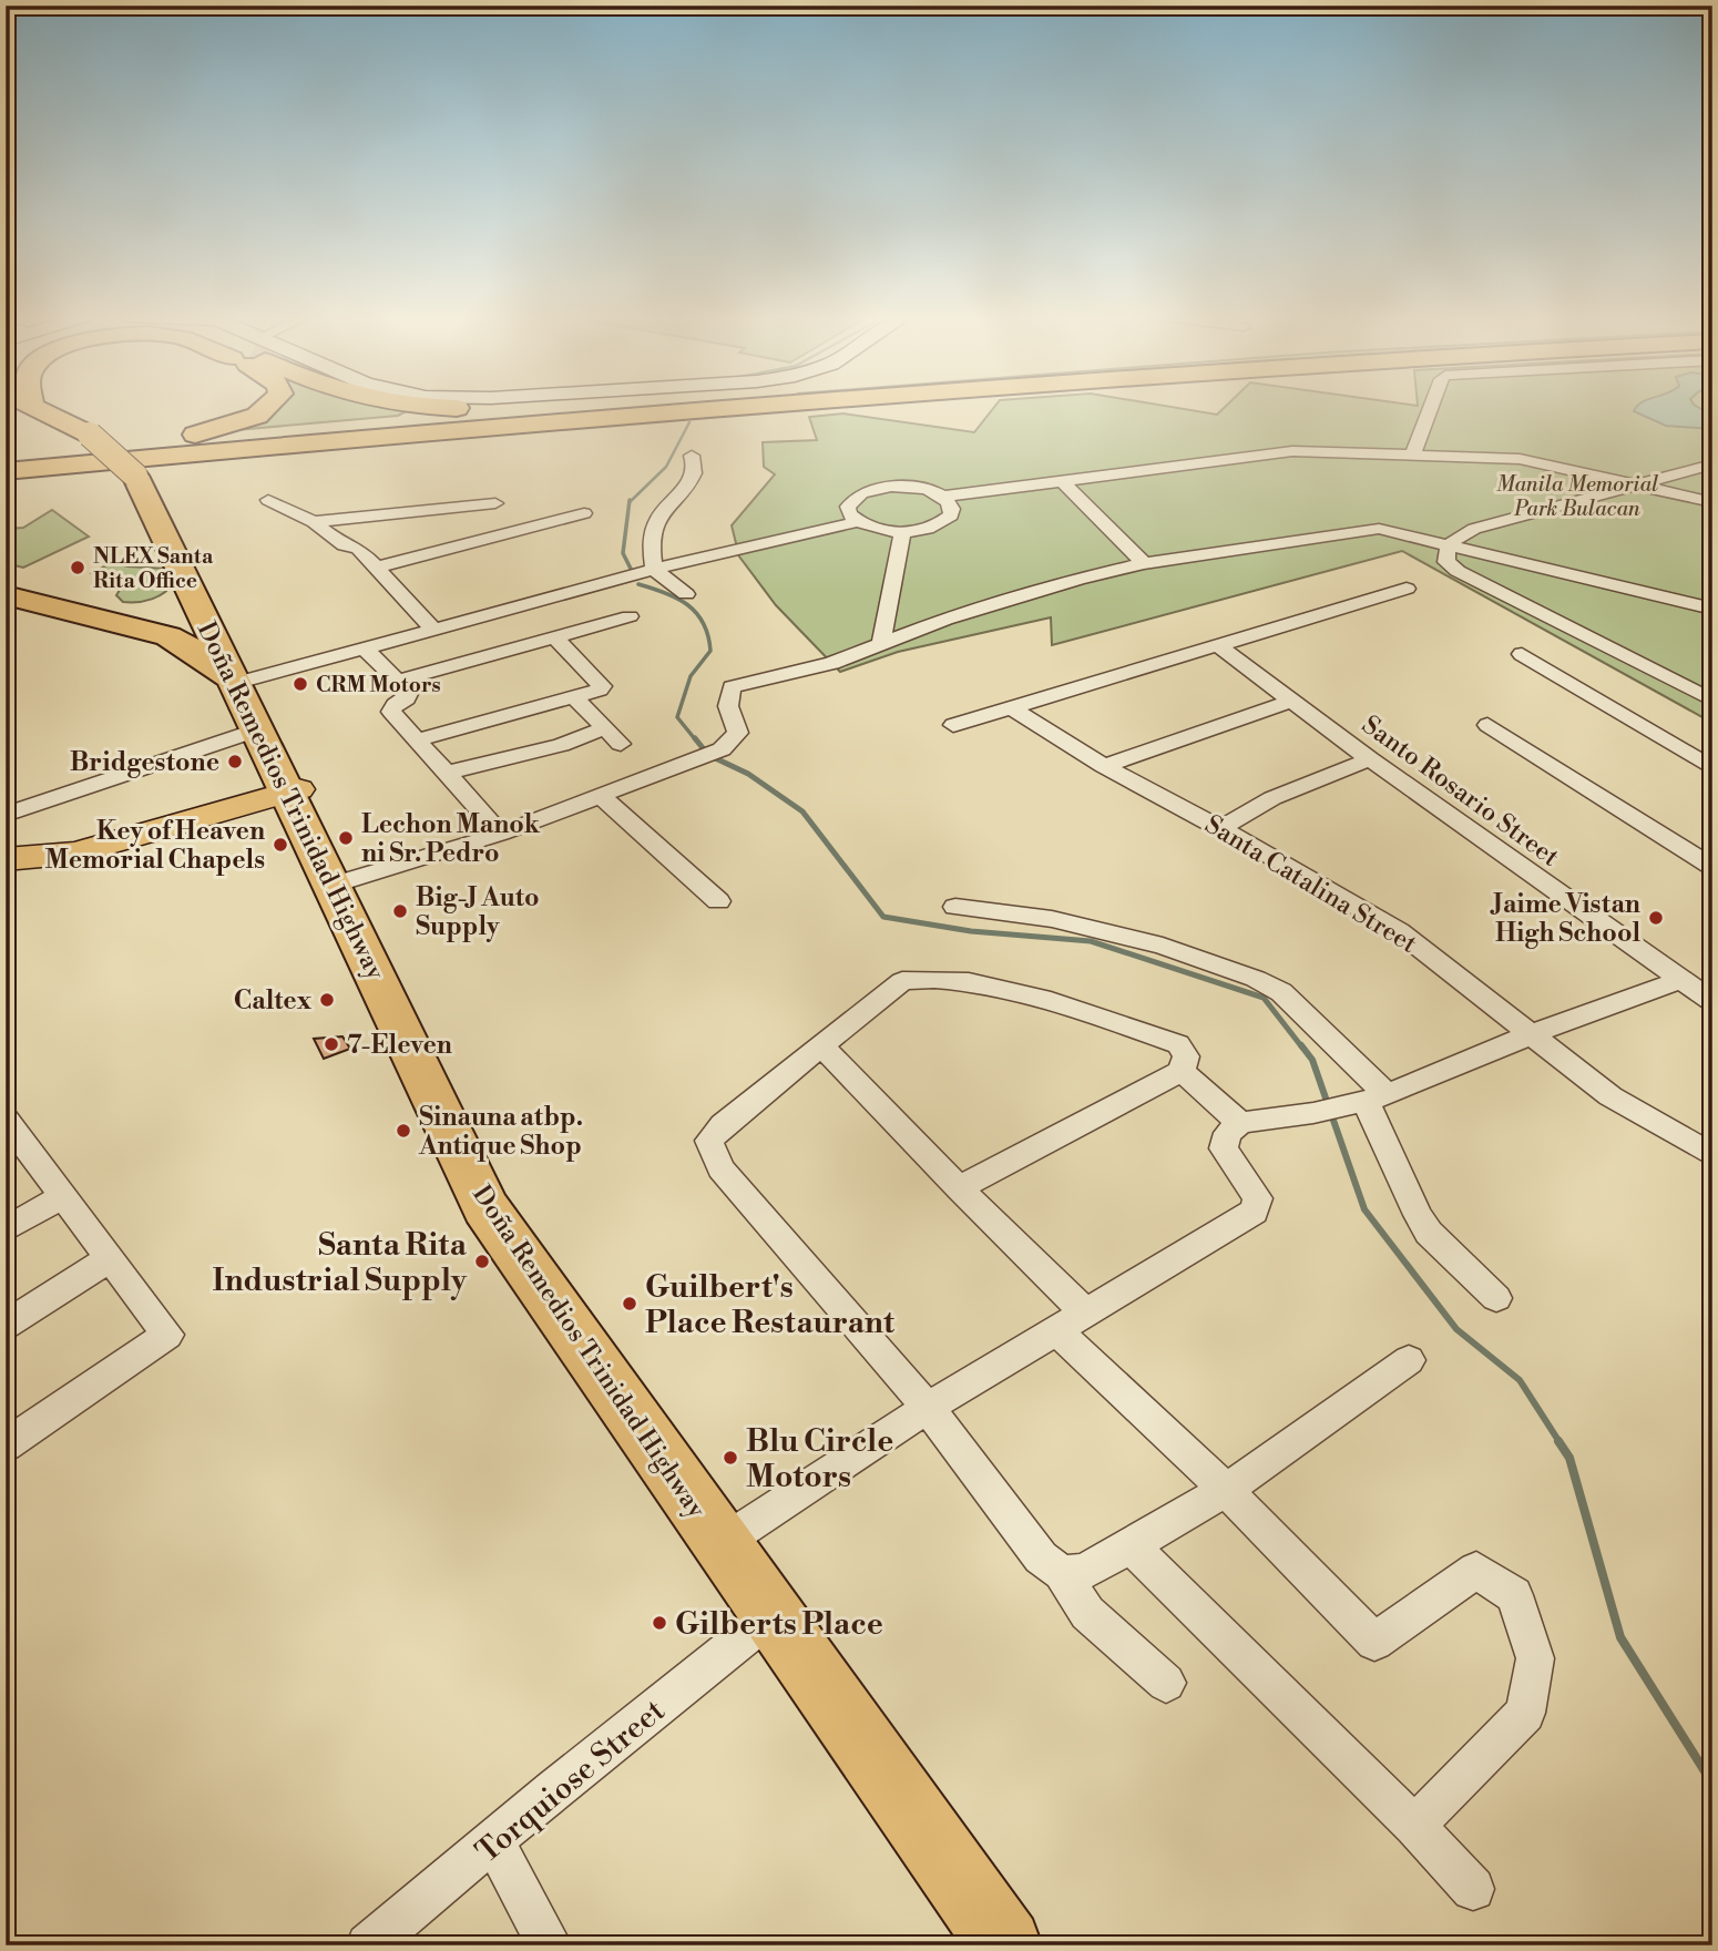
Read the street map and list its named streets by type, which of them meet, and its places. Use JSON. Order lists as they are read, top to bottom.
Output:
{
  "streets": {
    "highway": ["Doña Remedios Trinidad Highway"],
    "street": ["Santo Rosario Street", "Santa Catalina Street", "Torquiose Street"]
  },
  "crossings": [
    ["Doña Remedios Trinidad Highway", "Torquiose Street"]
  ],
  "parks": ["Manila Memorial Park Bulacan"],
  "places": [
    "NLEX Santa Rita Office",
    "CRM Motors",
    "Bridgestone",
    "Lechon Manok ni Sr. Pedro",
    "Key of Heaven Memorial Chapels",
    "Big-J Auto Supply",
    "Jaime Vistan High School",
    "Caltex",
    "7-Eleven",
    "Sinauna atbp. Antique Shop",
    "Santa Rita Industrial Supply",
    "Guilbert's Place Restaurant",
    "Blu Circle Motors",
    "Gilberts Place"
  ]
}
